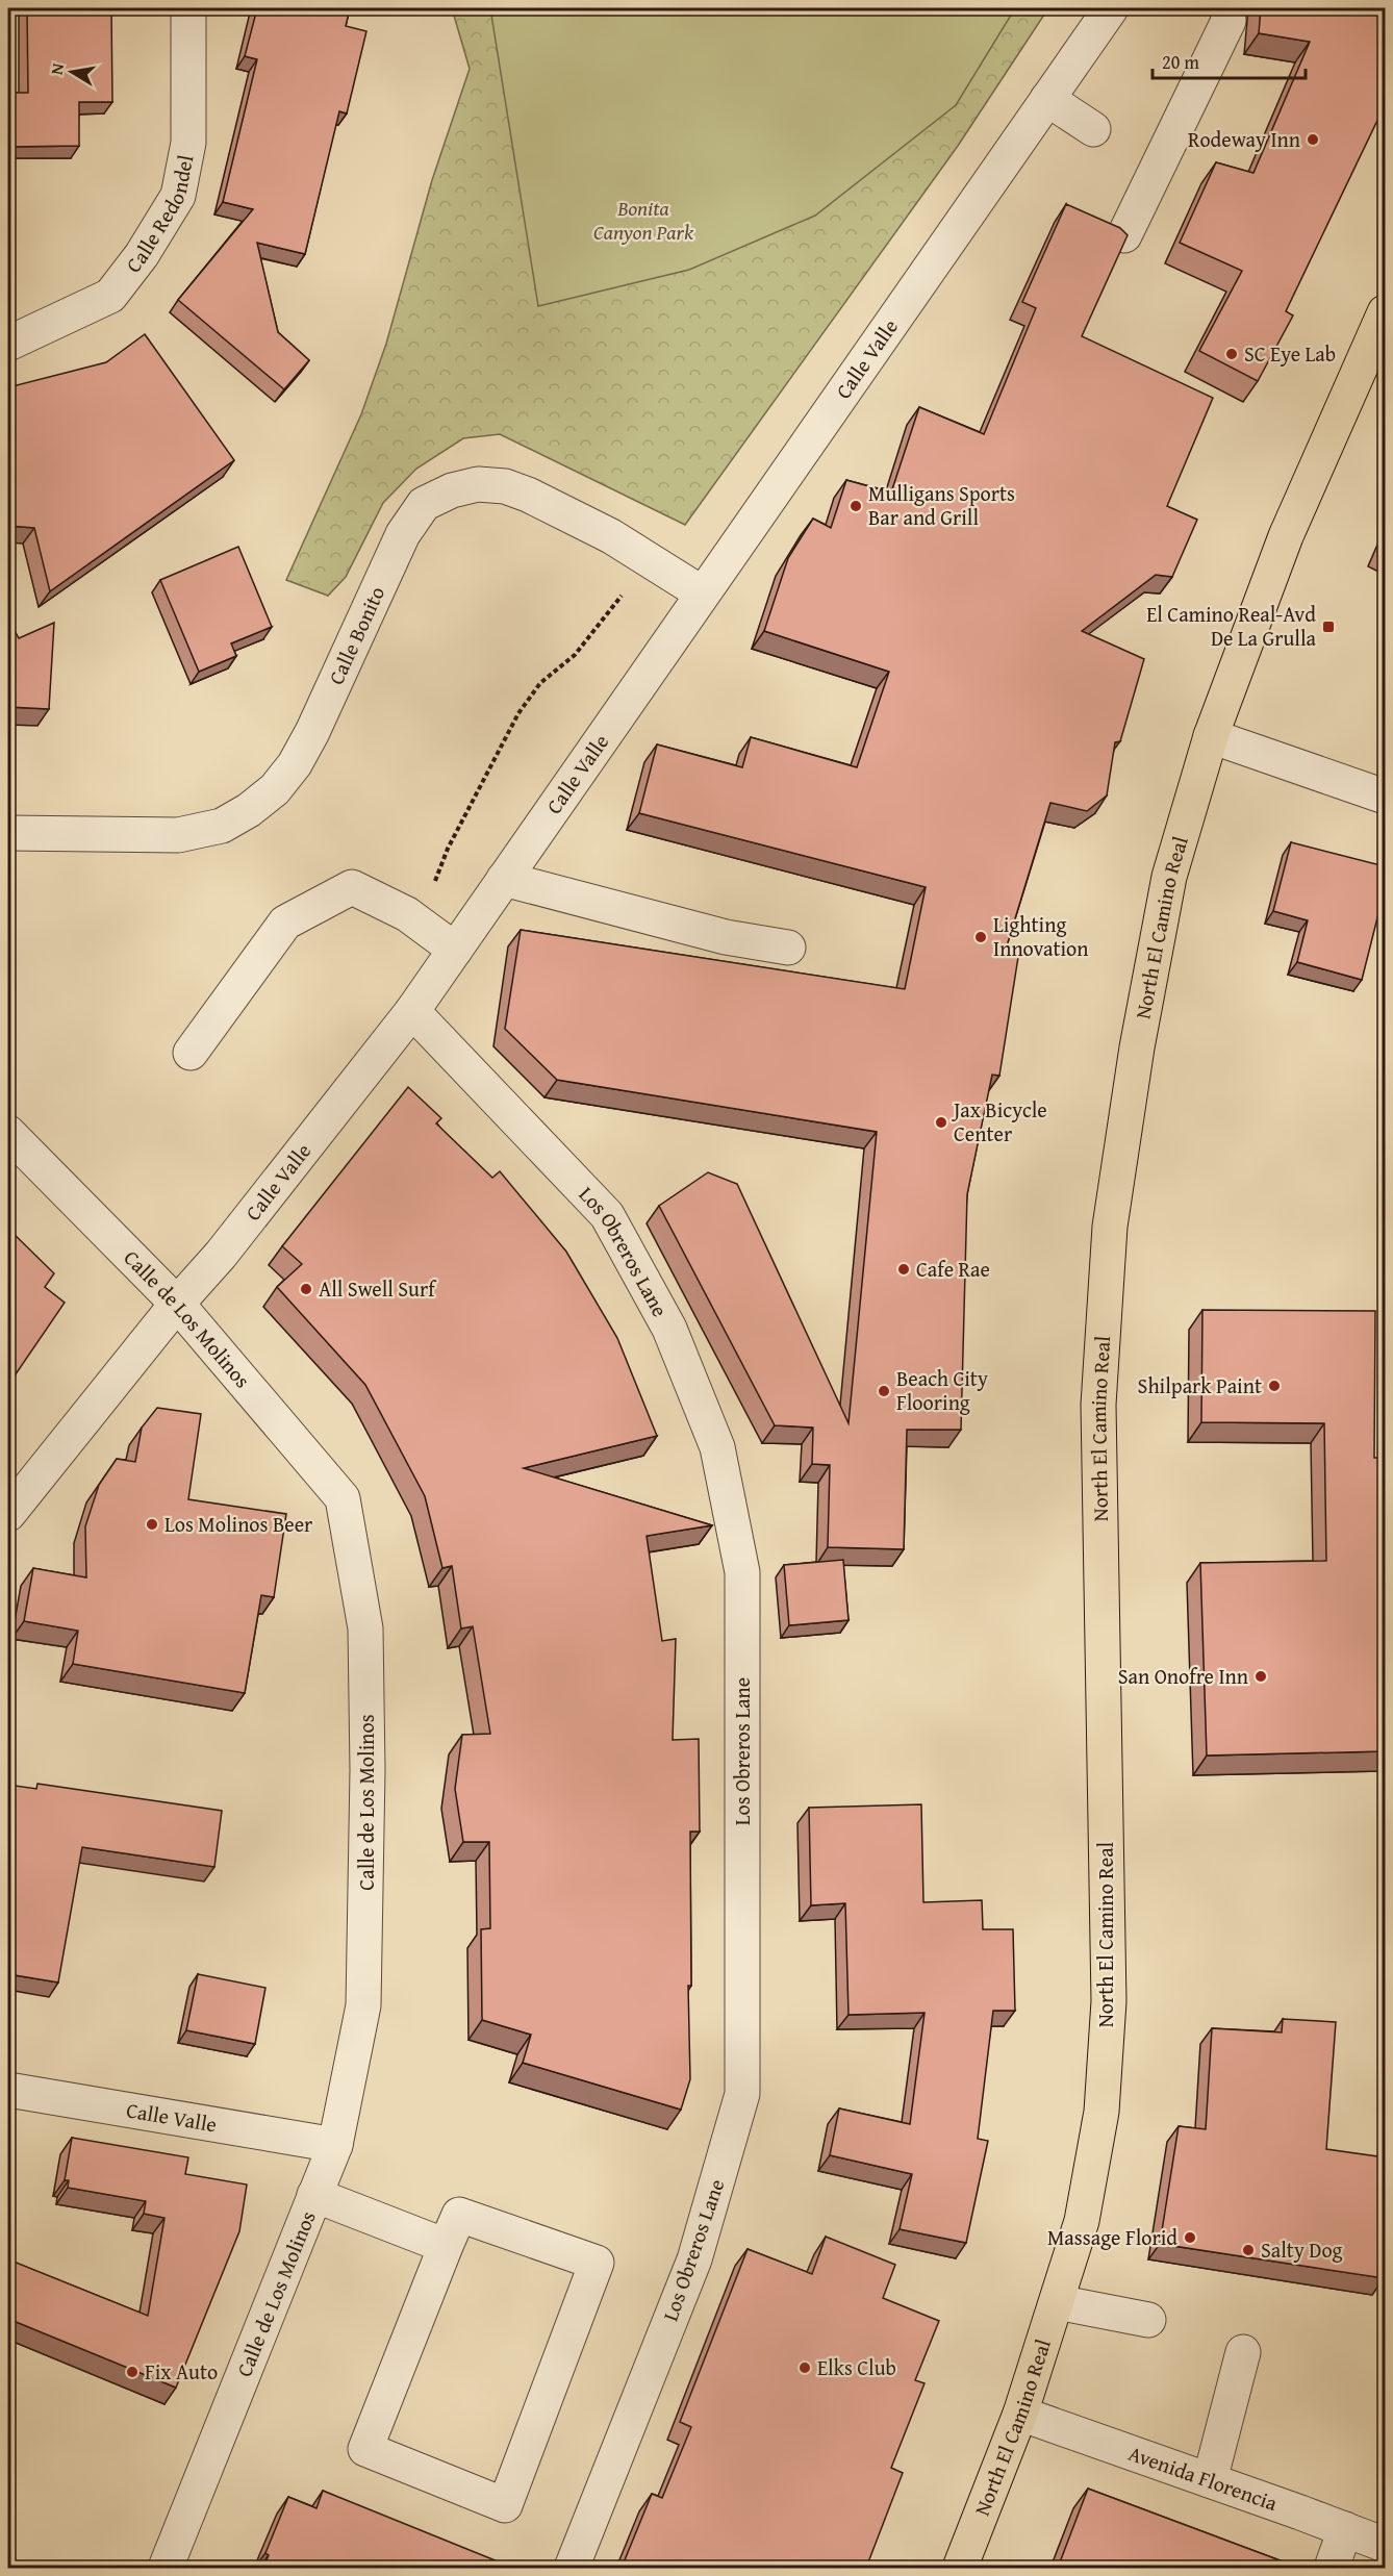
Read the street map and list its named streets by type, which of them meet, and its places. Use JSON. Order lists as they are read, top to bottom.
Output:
{
  "streets": {
    "main road": ["North El Camino Real"],
    "street": [
      "Calle Redondel",
      "Calle Valle",
      "Calle Bonito",
      "Los Obreros Lane",
      "Calle de Los Molinos",
      "Avenida Florencia"
    ]
  },
  "crossings": [
    ["Calle Valle", "Calle Bonito"],
    ["Calle Valle", "Los Obreros Lane"],
    ["Calle Valle", "Calle de Los Molinos"],
    ["North El Camino Real", "Avenida Florencia"]
  ],
  "parks": ["Bonita Canyon Park"],
  "places": {
    "other": [
      "Rodeway Inn",
      "SC Eye Lab",
      "Mulligans Sports Bar and Grill",
      "Lighting Innovation",
      "Jax Bicycle Center",
      "Cafe Rae",
      "All Swell Surf",
      "Shilpark Paint",
      "Beach City Flooring",
      "Los Molinos Beer",
      "San Onofre Inn",
      "Massage Florid",
      "Salty Dog",
      "Elks Club",
      "Fix Auto"
    ],
    "transit": ["El Camino Real-Avd De La Grulla"]
  },
  "scale_bar": "20 m",
  "north": "left"
}
